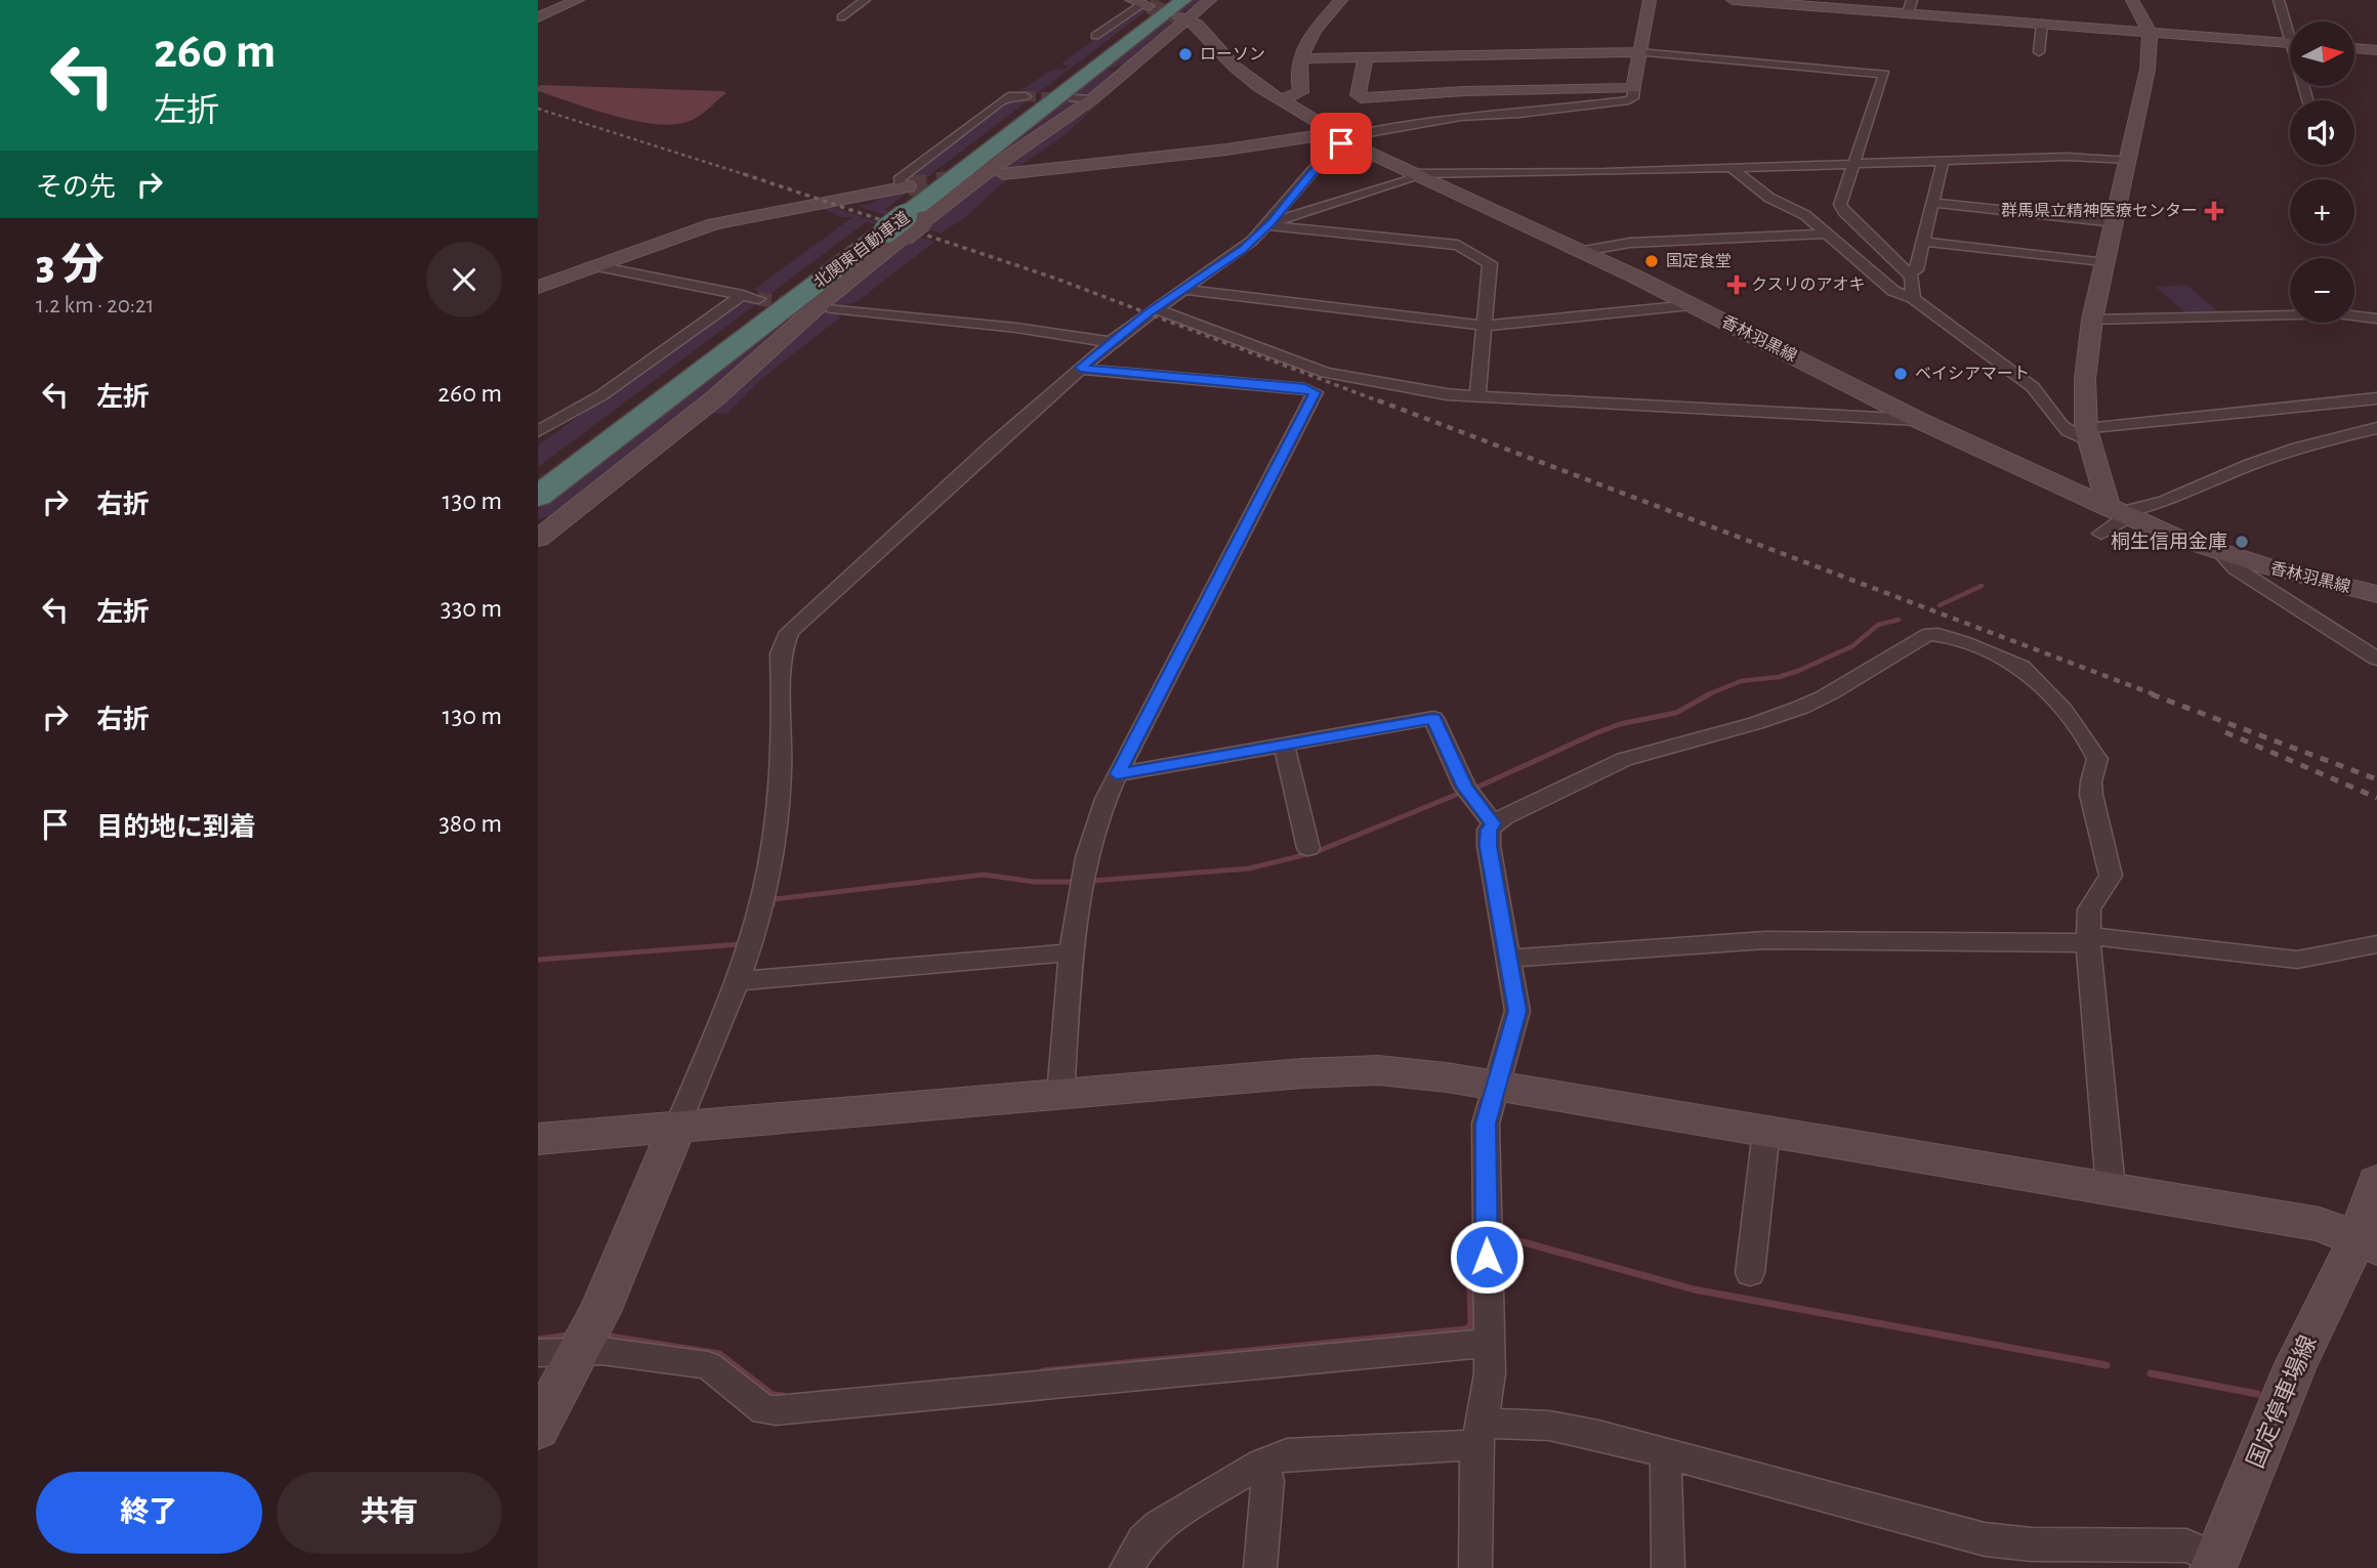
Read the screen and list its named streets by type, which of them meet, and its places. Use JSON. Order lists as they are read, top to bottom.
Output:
{
  "streets": {
    "highway": ["北関東自動車道"],
    "street": ["香林羽黒線", "国定停車場線"]
  },
  "crossings": [
    ["北関東自動車道", "香林羽黒線"]
  ],
  "places": {
    "other": [
      "ローソン",
      "国定食堂",
      "ベイシアマート",
      "桐生信用金庫"
    ],
    "health": ["群馬県立精神医療センター", "クスリのアオキ"]
  },
  "north": "right",
  "page": {
    "turn": ["260 m", "左折"],
    "map_buttons": ["+", "−"],
    "then": "その先",
    "heading": ["3 分", "1.2 km · 20:21"],
    "list": [
      {
        "name": "左折",
        "value": "260 m"
      },
      {
        "name": "右折",
        "value": "130 m"
      },
      {
        "name": "左折",
        "value": "330 m"
      },
      {
        "name": "右折",
        "value": "130 m"
      },
      {
        "name": "目的地に到着",
        "value": "380 m"
      }
    ],
    "buttons": ["終了", "共有"]
  }
}
